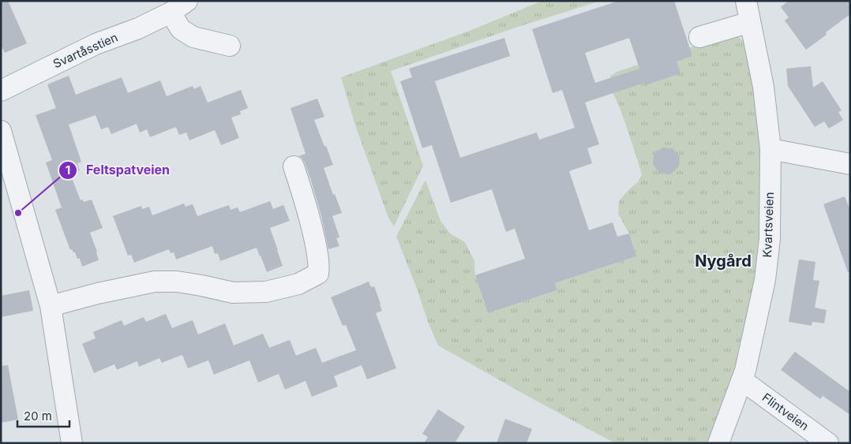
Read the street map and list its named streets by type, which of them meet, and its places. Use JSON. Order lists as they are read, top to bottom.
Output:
{
  "streets": {
    "street": ["Svartåsstien", "Kvartsveien", "Flintveien"]
  },
  "crossings": [
    ["Kvartsveien", "Flintveien"]
  ],
  "districts": ["Nygård"],
  "places": ["Feltspatveien"],
  "scale_bar": "20 m"
}
